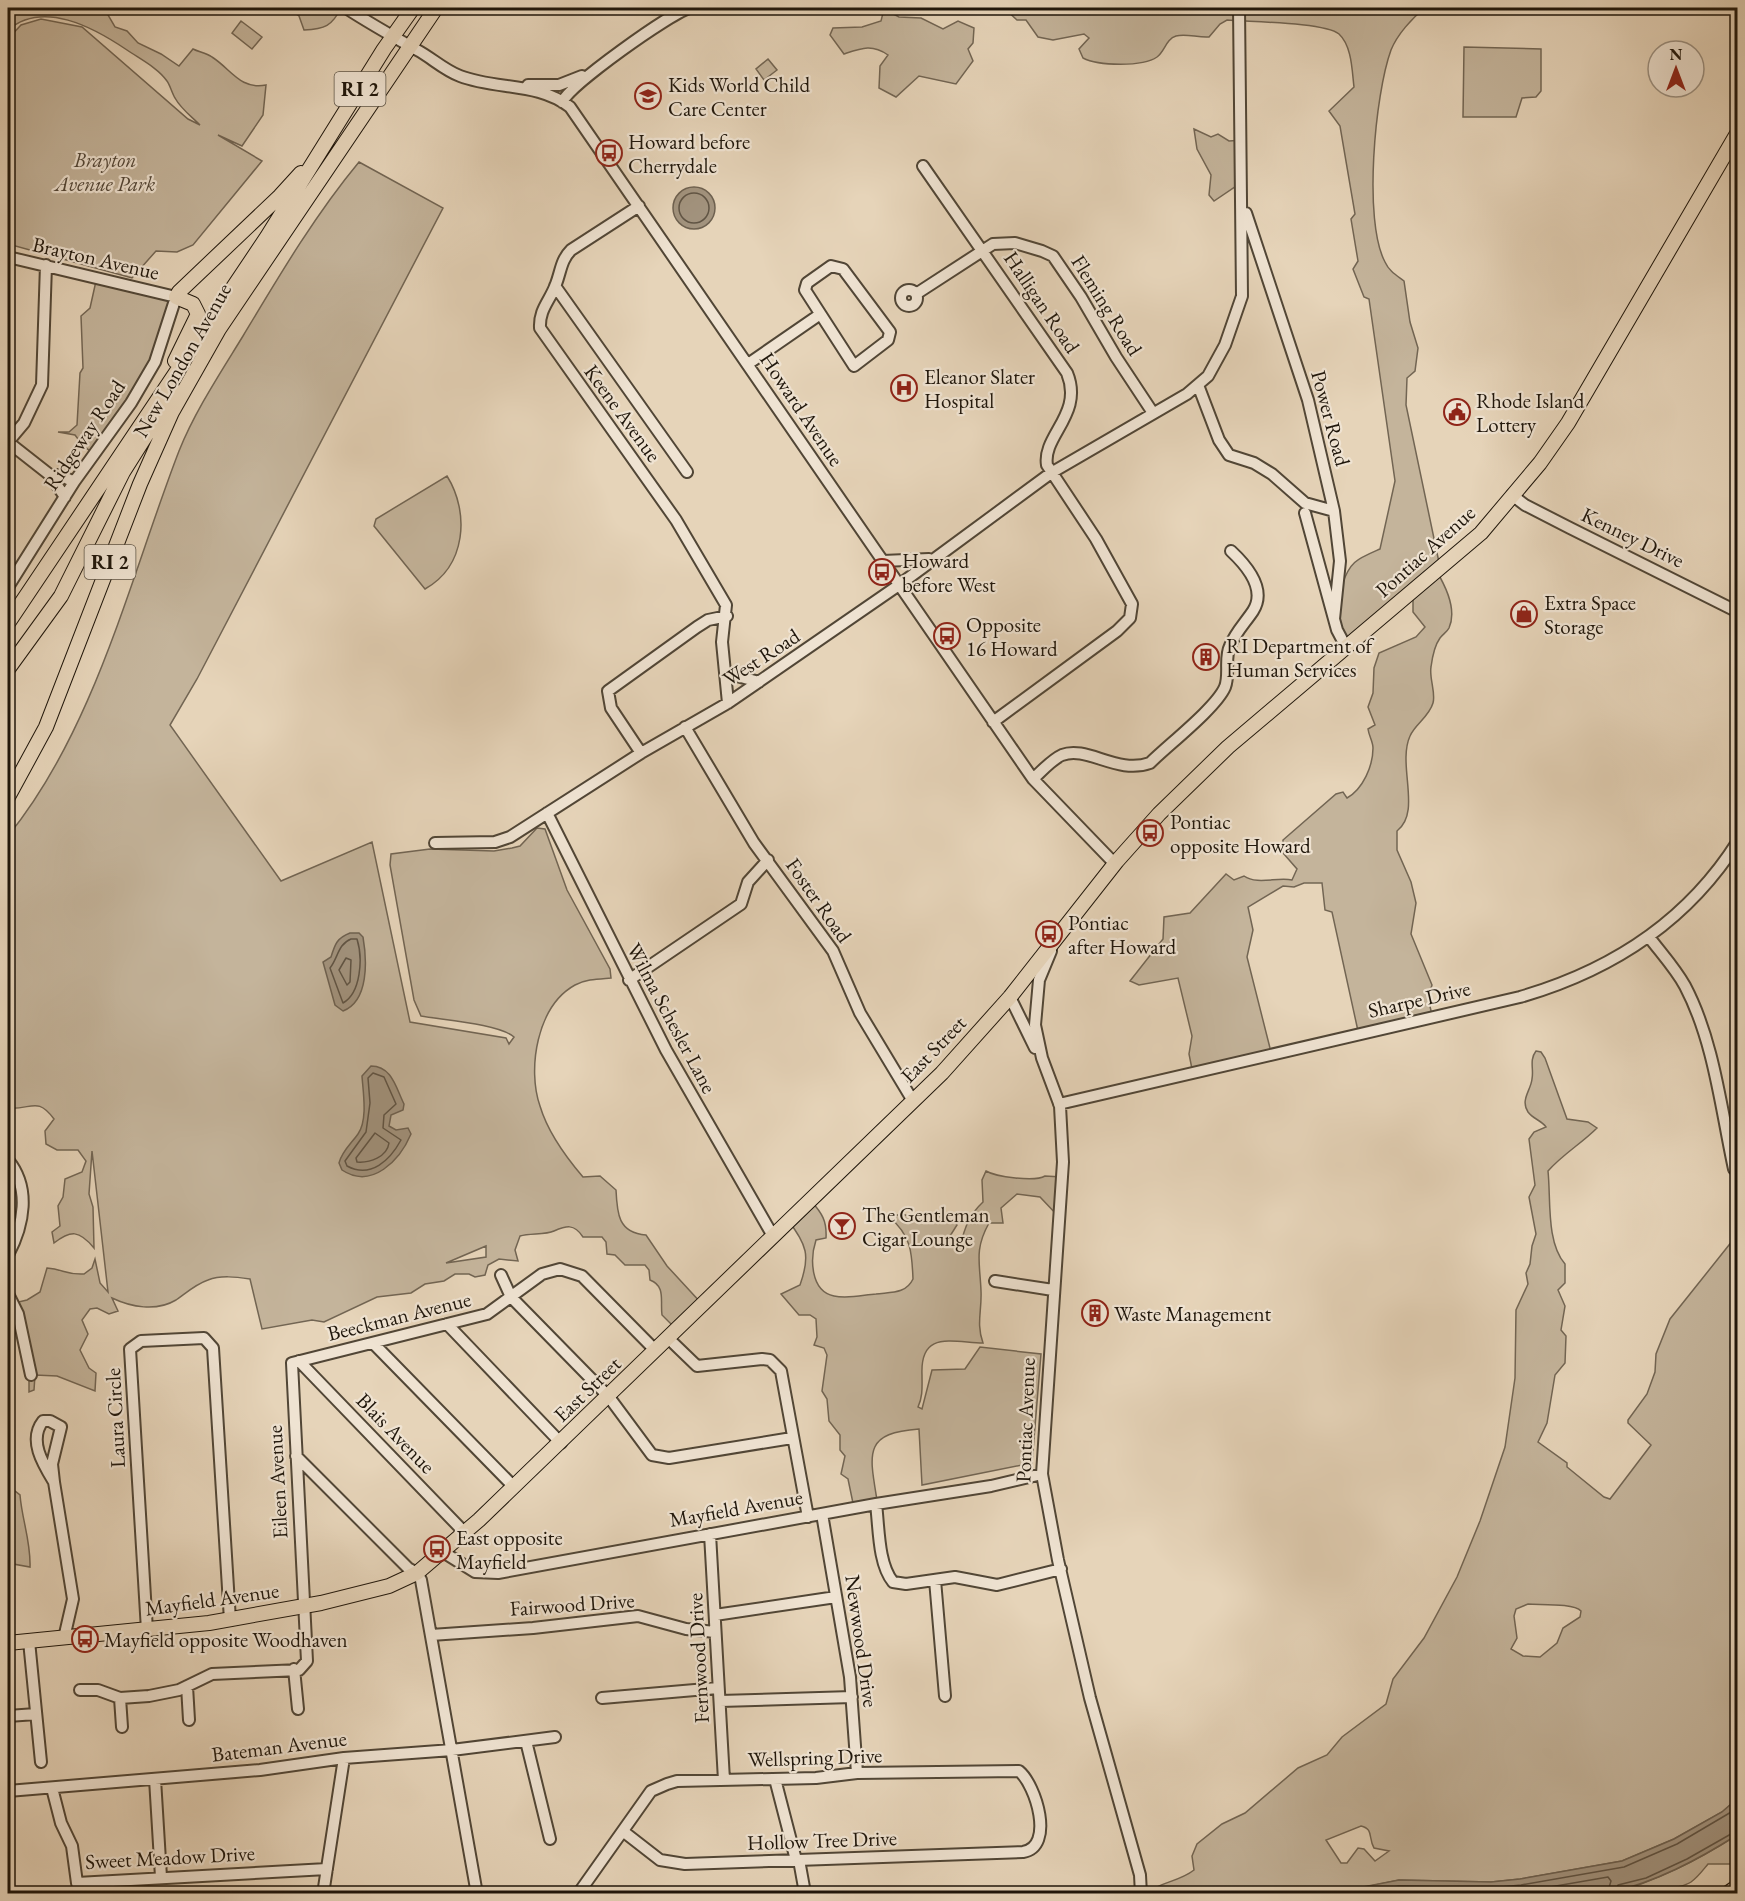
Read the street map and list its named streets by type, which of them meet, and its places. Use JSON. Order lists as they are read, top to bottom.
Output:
{
  "streets": {
    "main road": [
      "RI 2",
      "New London Avenue",
      "Pontiac Avenue",
      "East Street",
      "Mayfield Avenue"
    ],
    "street": [
      "Brayton Avenue",
      "Halligan Road",
      "Fleming Road",
      "Howard Avenue",
      "Keene Avenue",
      "Power Road",
      "Ridgeway Road",
      "Kenney Drive",
      "West Road",
      "Foster Road",
      "Sharpe Drive",
      "Wilma Schesler Lane",
      "Beeckman Avenue",
      "Laura Circle",
      "Blais Avenue",
      "Eileen Avenue",
      "Fairwood Drive",
      "Newwood Drive",
      "Fernwood Drive",
      "Bateman Avenue",
      "Wellspring Drive",
      "Hollow Tree Drive",
      "Sweet Meadow Drive"
    ]
  },
  "crossings": [
    ["Brayton Avenue", "Ridgeway Road"],
    ["Halligan Road", "Fleming Road"],
    ["Halligan Road", "West Road"],
    ["Fleming Road", "Power Road"],
    ["New London Avenue", "Howard Avenue"],
    ["Howard Avenue", "Keene Avenue"],
    ["Howard Avenue", "Pontiac Avenue"],
    ["Howard Avenue", "West Road"],
    ["Keene Avenue", "West Road"],
    ["Power Road", "Pontiac Avenue"],
    ["Power Road", "West Road"],
    ["Kenney Drive", "Pontiac Avenue"],
    ["Pontiac Avenue", "Sharpe Drive"],
    ["Pontiac Avenue", "East Street"],
    ["Pontiac Avenue", "Mayfield Avenue"],
    ["West Road", "Foster Road"],
    ["West Road", "Wilma Schesler Lane"],
    ["Foster Road", "East Street"],
    ["Wilma Schesler Lane", "East Street"],
    ["East Street", "Beeckman Avenue"],
    ["East Street", "Blais Avenue"],
    ["East Street", "Mayfield Avenue"],
    ["Beeckman Avenue", "Blais Avenue"],
    ["Beeckman Avenue", "Eileen Avenue"],
    ["Laura Circle", "Mayfield Avenue"],
    ["Blais Avenue", "Eileen Avenue"],
    ["Eileen Avenue", "Mayfield Avenue"],
    ["Mayfield Avenue", "Newwood Drive"],
    ["Mayfield Avenue", "Fernwood Drive"],
    ["Fairwood Drive", "Fernwood Drive"],
    ["Newwood Drive", "Wellspring Drive"],
    ["Fernwood Drive", "Wellspring Drive"],
    ["Bateman Avenue", "Sweet Meadow Drive"],
    ["Wellspring Drive", "Hollow Tree Drive"]
  ],
  "parks": ["Brayton Avenue Park"],
  "places": {
    "school or university": ["Kids World Child Care Center"],
    "bus stop": [
      "Howard before Cherrydale",
      "Howard before West",
      "Opposite 16 Howard",
      "Pontiac opposite Howard",
      "Pontiac after Howard",
      "East opposite Mayfield",
      "Mayfield opposite Woodhaven"
    ],
    "hospital": ["Eleanor Slater Hospital"],
    "public building": ["Rhode Island Lottery"],
    "shop": ["Extra Space Storage"],
    "building": ["RI Department of Human Services", "Waste Management"],
    "bar": ["The Gentleman Cigar Lounge"]
  },
  "north": "top"
}
